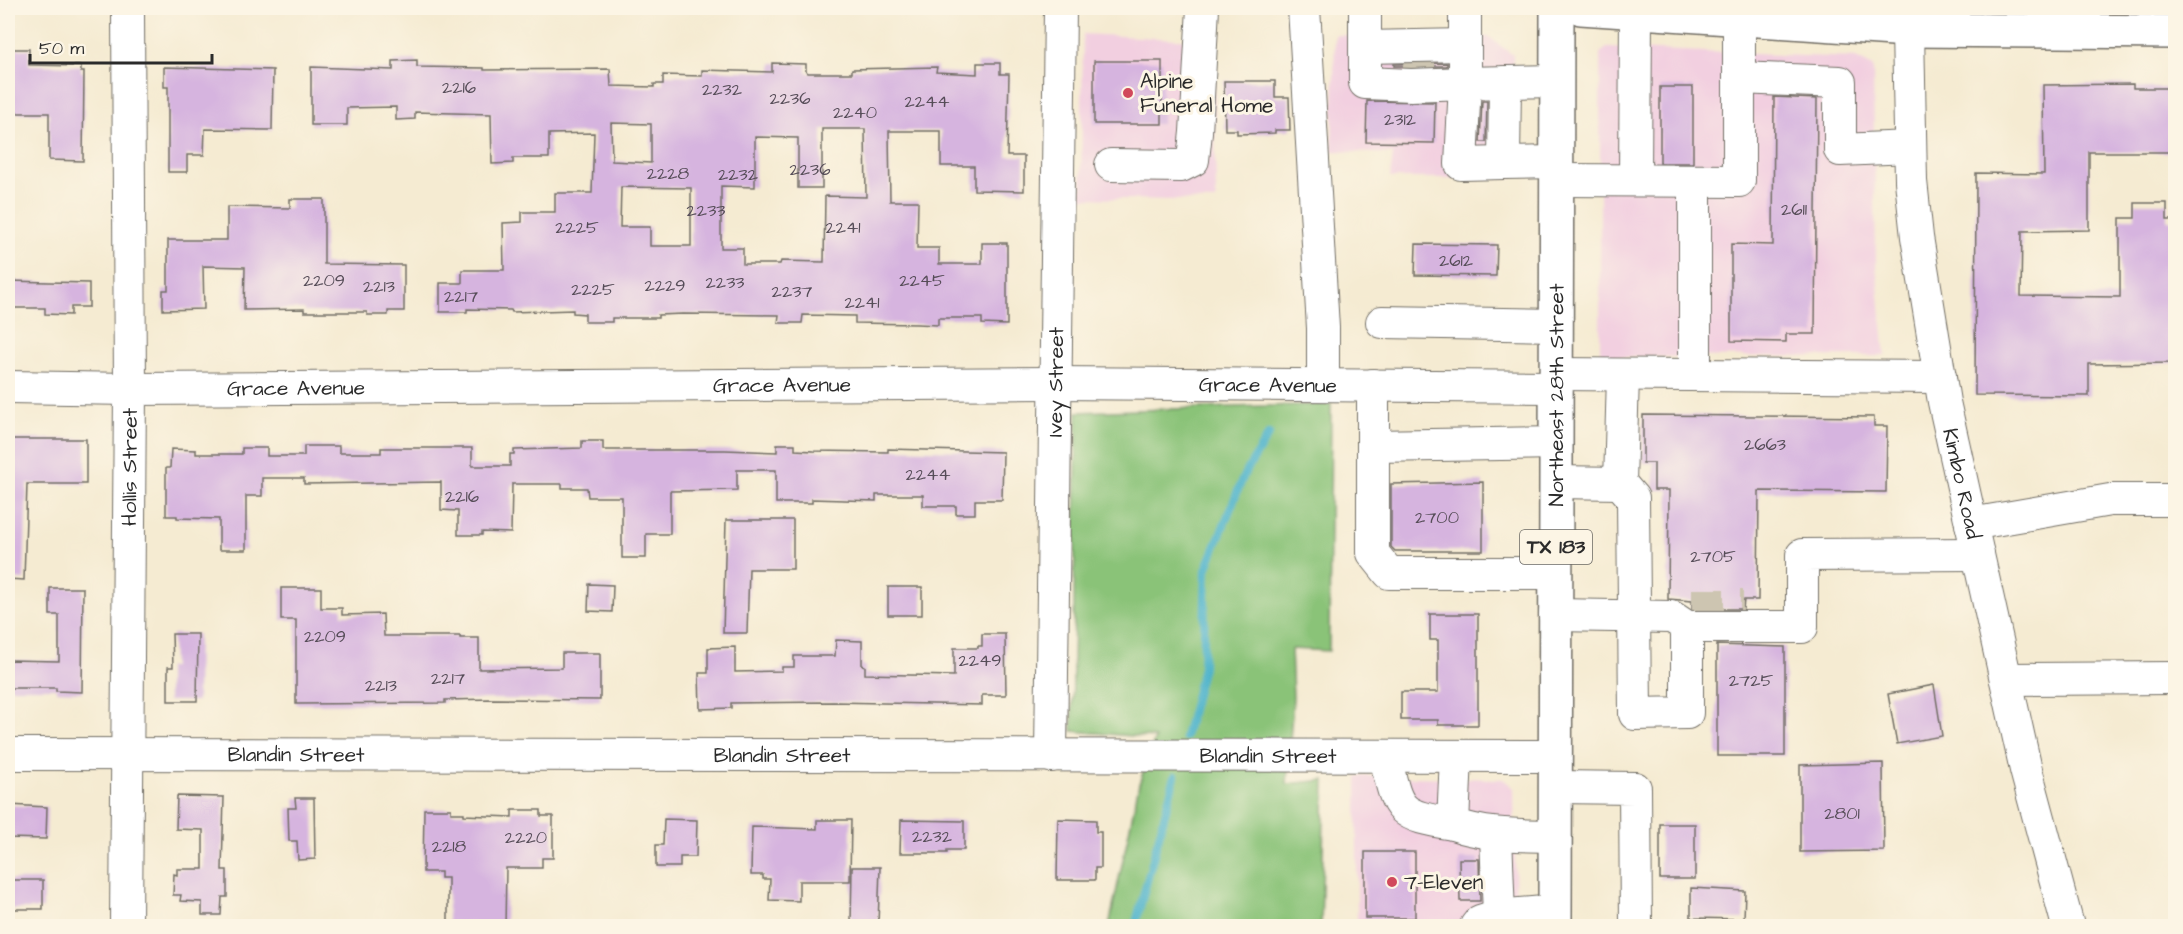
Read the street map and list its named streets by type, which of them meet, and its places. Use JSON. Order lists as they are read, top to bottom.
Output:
{
  "streets": {
    "main road": ["Northeast 28th Street", "TX 183"],
    "street": [
      "Ivey Street",
      "Grace Avenue",
      "Hollis Street",
      "Kimbo Road",
      "Blandin Street"
    ]
  },
  "crossings": [
    ["Ivey Street", "Grace Avenue"],
    ["Ivey Street", "Blandin Street"],
    ["Grace Avenue", "Northeast 28th Street"],
    ["Grace Avenue", "Hollis Street"],
    ["Grace Avenue", "Kimbo Road"],
    ["Northeast 28th Street", "Blandin Street"],
    ["Hollis Street", "Blandin Street"]
  ],
  "places": ["Alpine Funeral Home", "7-Eleven"],
  "house_numbers": [
    "2216",
    "2232",
    "2236",
    "2244",
    "2240",
    "2312",
    "2236",
    "2228",
    "2232",
    "2611",
    "2233",
    "2225",
    "2241",
    "2612",
    "2209",
    "2245",
    "2233",
    "2229",
    "2213",
    "2225",
    "2237",
    "2217",
    "2241",
    "2663",
    "2244",
    "2216",
    "2700",
    "2705",
    "2209",
    "2249",
    "2217",
    "2725",
    "2213",
    "2801",
    "2232",
    "2220",
    "2218"
  ],
  "scale_bar": "50 m"
}
